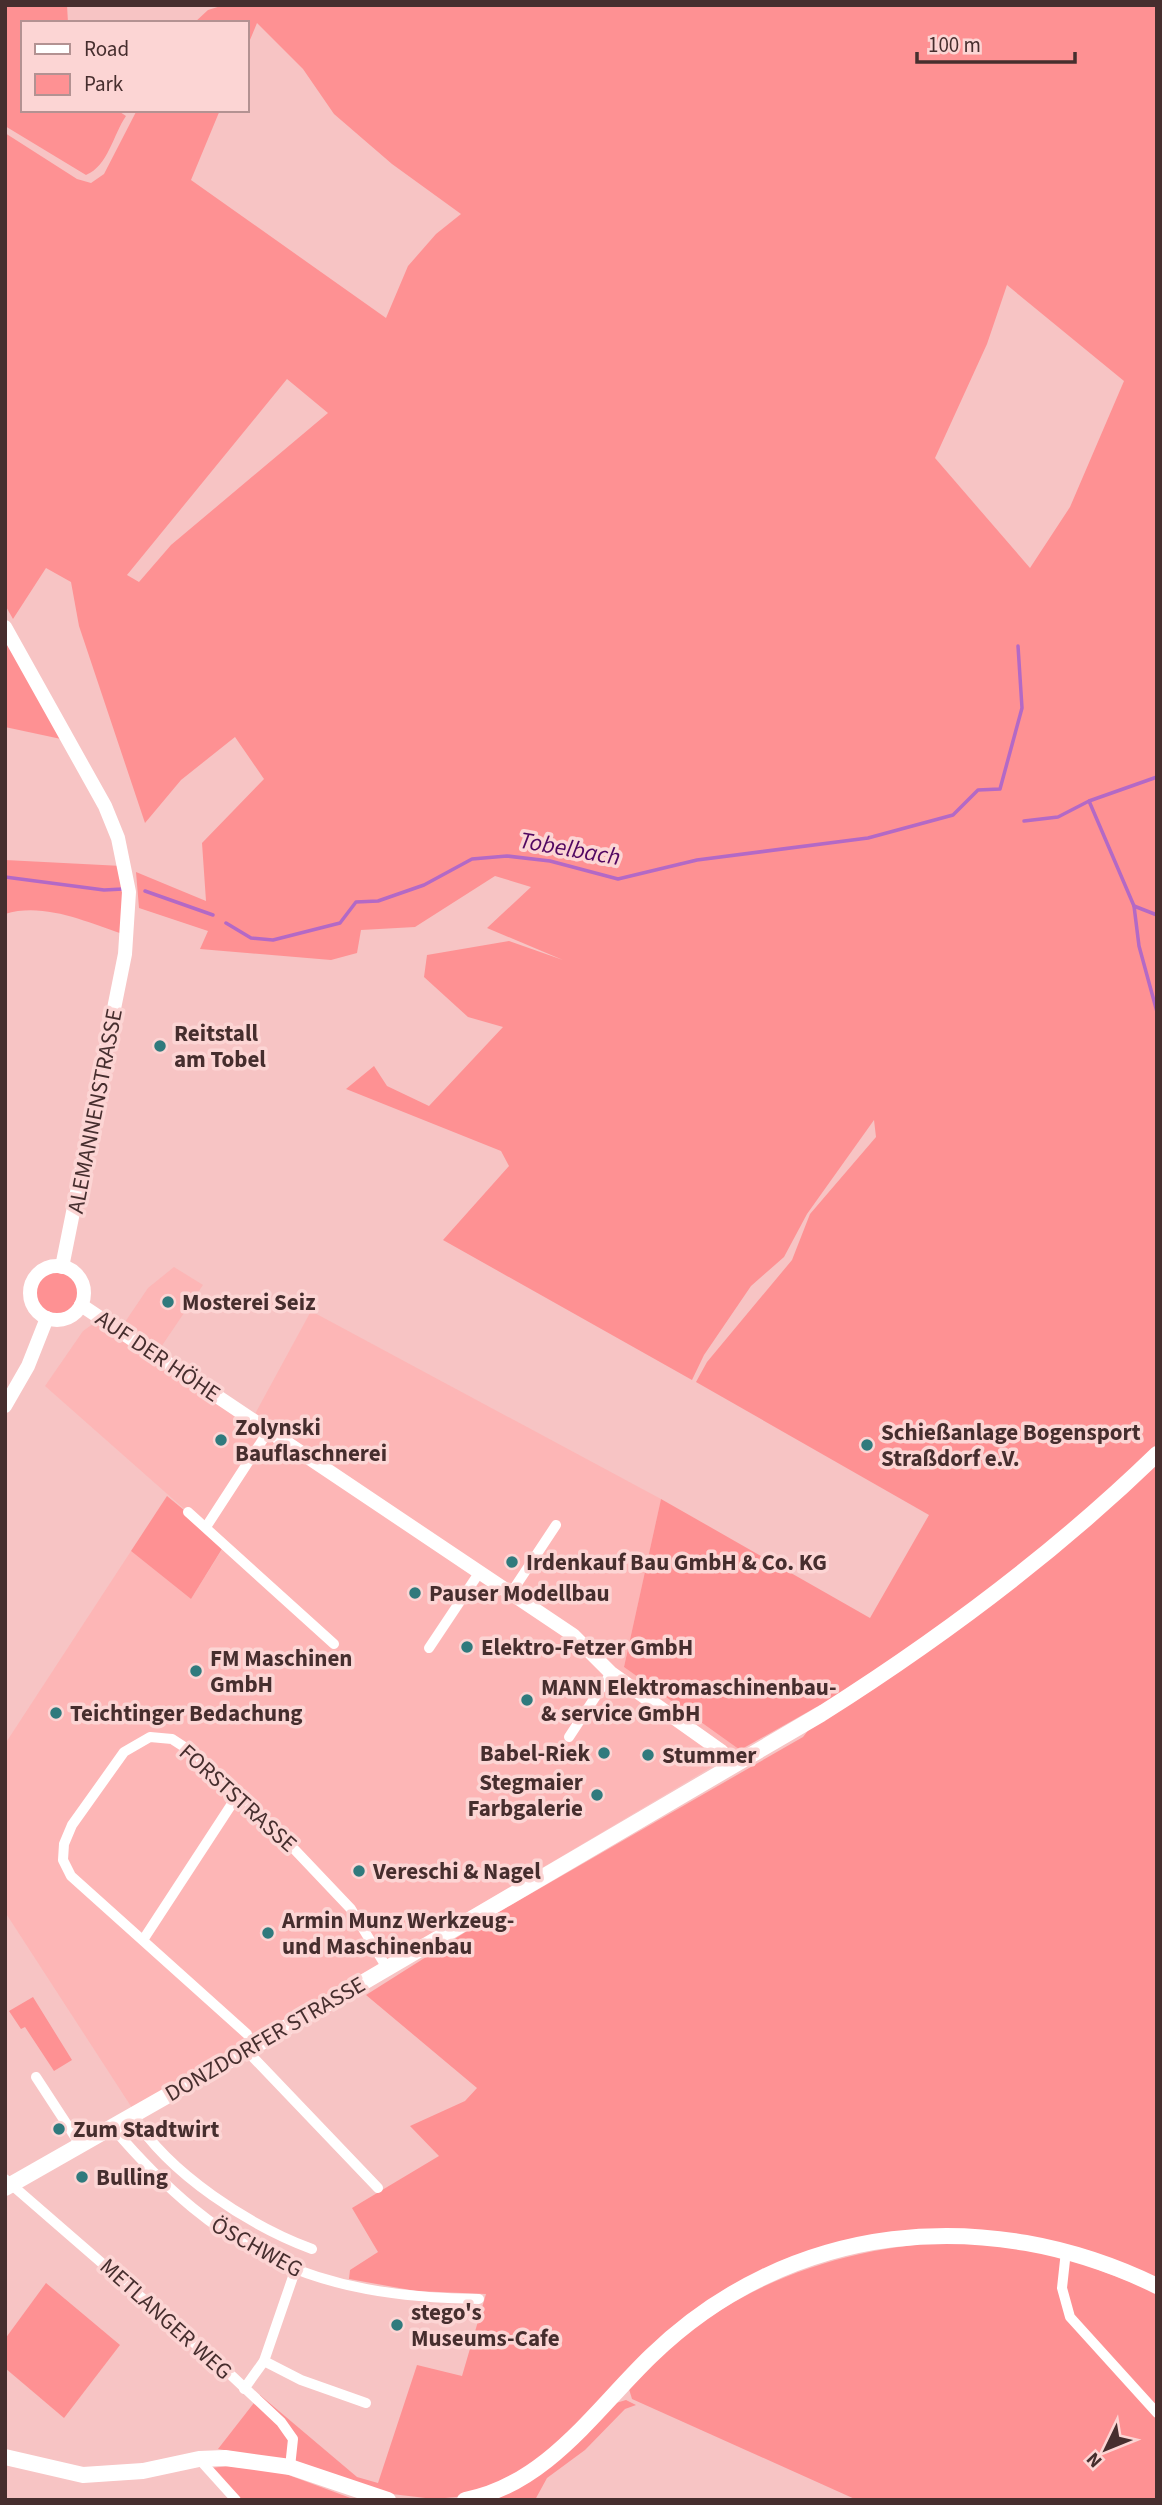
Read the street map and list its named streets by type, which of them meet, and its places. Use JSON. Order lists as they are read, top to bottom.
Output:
{
  "streets": {
    "main road": ["DONZDORFER STRASSE"],
    "street": [
      "ALEMANNENSTRASSE",
      "AUF DER HÖHE",
      "FORSTSTRASSE",
      "ÖSCHWEG",
      "METLANGER WEG"
    ]
  },
  "crossings": [
    ["ALEMANNENSTRASSE", "AUF DER HÖHE"],
    ["AUF DER HÖHE", "DONZDORFER STRASSE"],
    ["FORSTSTRASSE", "DONZDORFER STRASSE"],
    ["DONZDORFER STRASSE", "ÖSCHWEG"],
    ["DONZDORFER STRASSE", "METLANGER WEG"]
  ],
  "water": ["Tobelbach"],
  "places": [
    "Reitstall am Tobel",
    "Mosterei Seiz",
    "Zolynski Bauflaschnerei",
    "Schießanlage Bogensport Straßdorf e.V.",
    "Irdenkauf Bau GmbH & Co. KG",
    "Pauser Modellbau",
    "Elektro-Fetzer GmbH",
    "FM Maschinen GmbH",
    "MANN Elektromaschinenbau- & service GmbH",
    "Teichtinger Bedachung",
    "Babel-Riek",
    "Stummer",
    "Stegmaier Farbgalerie",
    "Vereschi & Nagel",
    "Armin Munz Werkzeug- und Maschinenbau",
    "Zum Stadtwirt",
    "Bulling",
    "stego's Museums-Cafe"
  ],
  "legend": ["Road", "Park"],
  "scale_bar": "100 m",
  "north": "bottom left"
}
